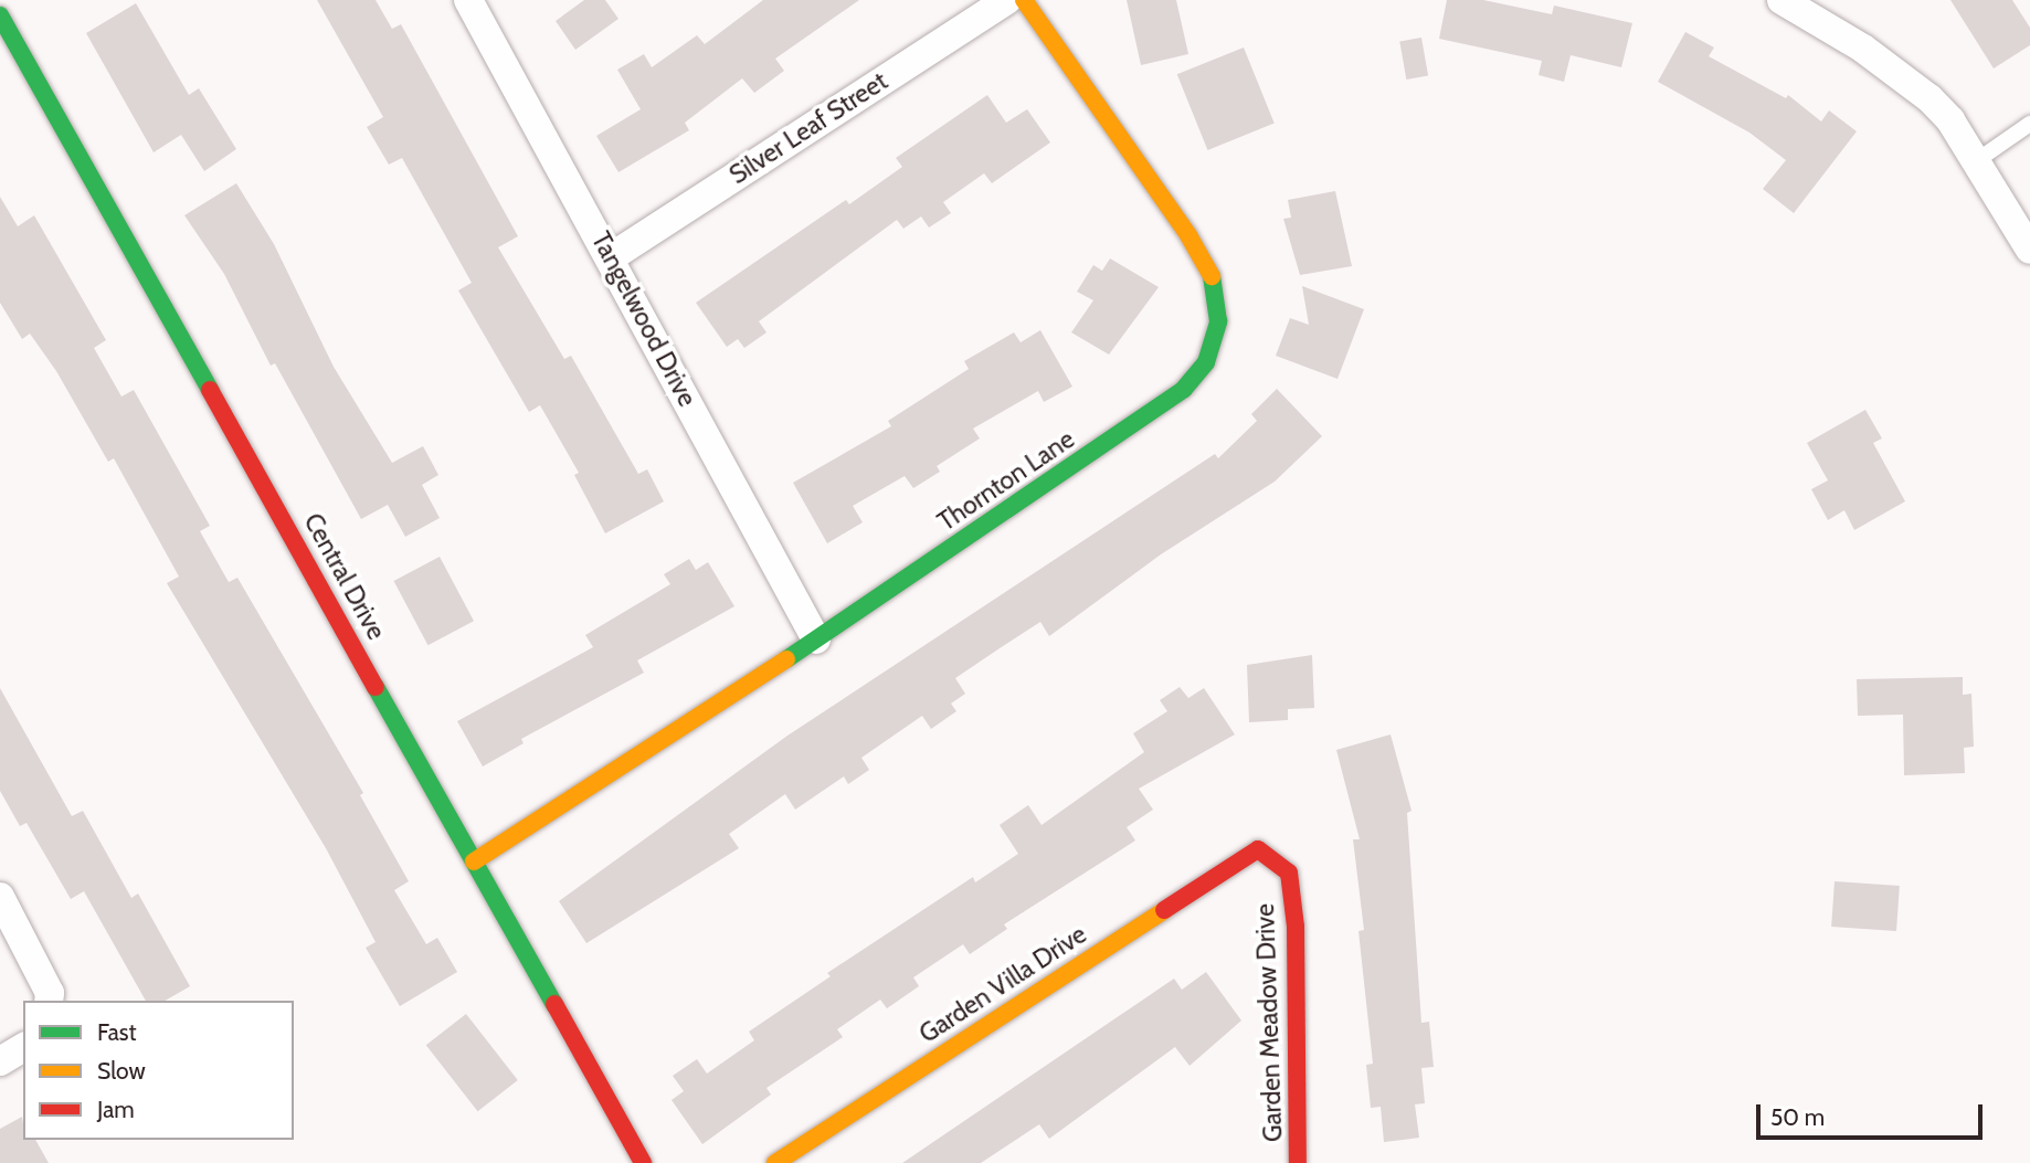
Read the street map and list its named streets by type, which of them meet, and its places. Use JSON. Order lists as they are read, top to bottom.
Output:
{
  "streets": {
    "street": [
      "Silver Leaf Street",
      "Tangelwood Drive",
      "Thornton Lane",
      "Central Drive",
      "Garden Villa Drive",
      "Garden Meadow Drive"
    ]
  },
  "crossings": [
    ["Silver Leaf Street", "Tangelwood Drive"],
    ["Tangelwood Drive", "Thornton Lane"],
    ["Thornton Lane", "Central Drive"],
    ["Garden Villa Drive", "Garden Meadow Drive"]
  ],
  "legend": ["Fast", "Slow", "Jam"],
  "scale_bar": "50 m"
}
